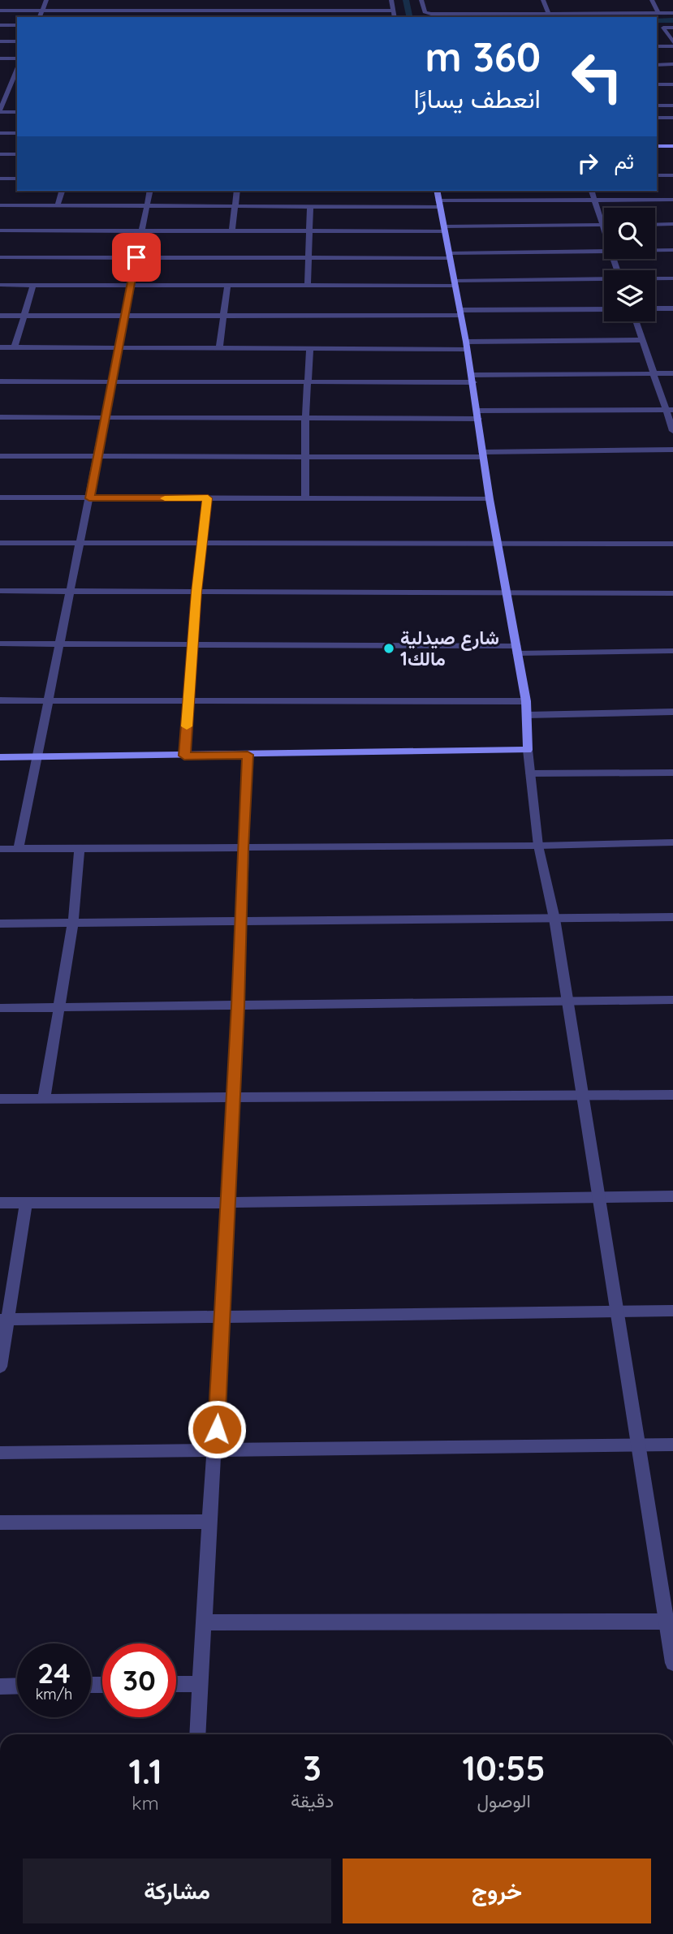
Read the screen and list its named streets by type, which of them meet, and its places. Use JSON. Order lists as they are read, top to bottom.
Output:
{
  "places": ["شارع صيدلية مالك1"],
  "page": {
    "turn": ["360 m", "انعطف يسارًا"],
    "then": "ثم",
    "speed": "24 km/h",
    "limit": "30",
    "eta": [
      "10:55",
      "الوصول",
      "3",
      "دقيقة",
      "1.1",
      "km"
    ],
    "buttons": ["خروج", "مشاركة"]
  }
}
